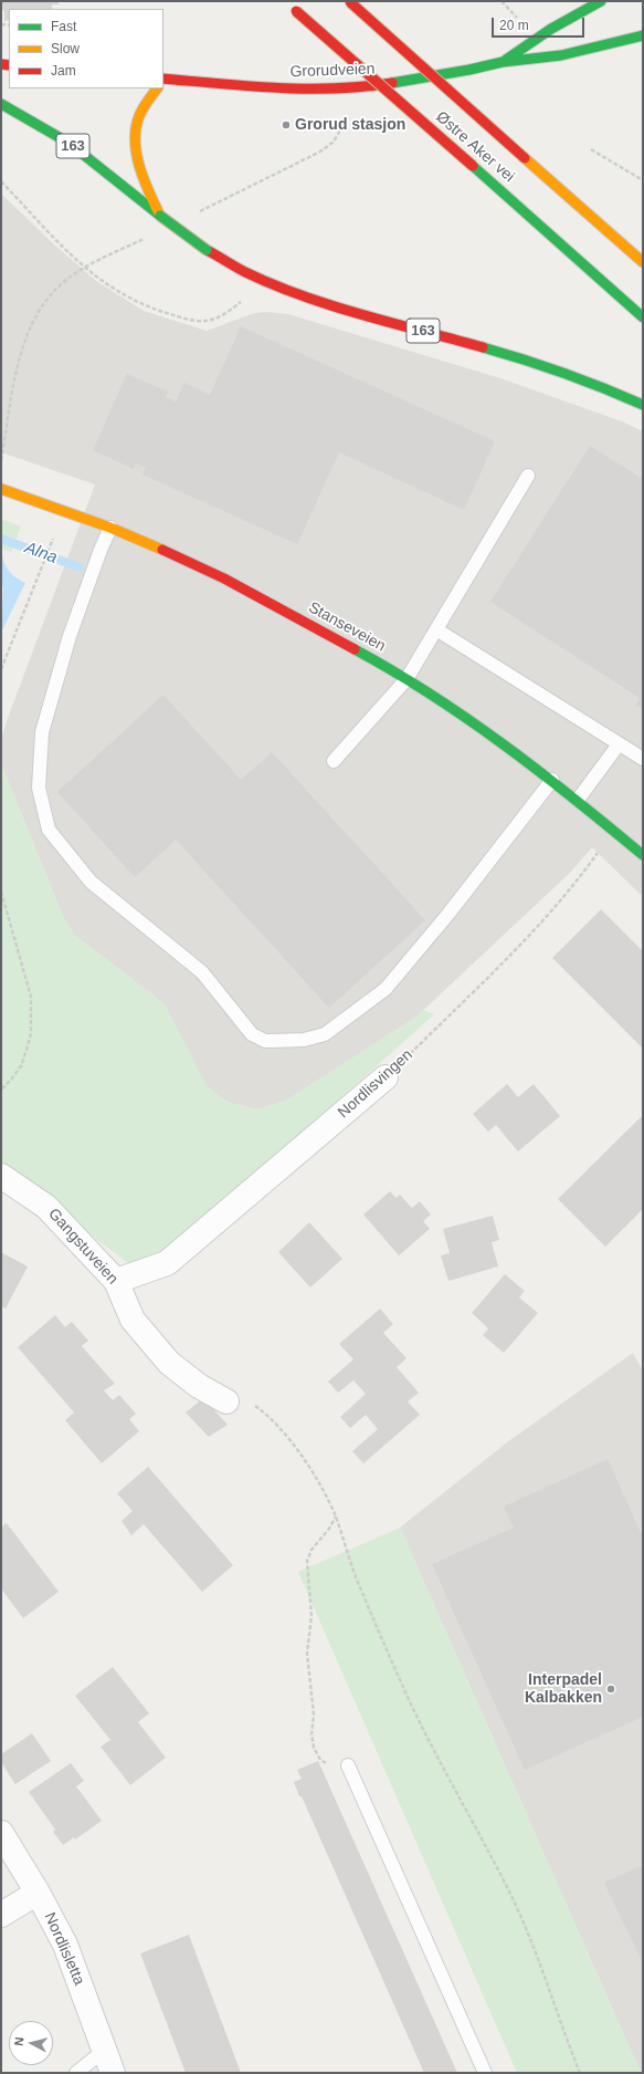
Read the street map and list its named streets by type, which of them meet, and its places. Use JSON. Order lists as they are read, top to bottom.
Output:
{
  "streets": {
    "main road": [
      "Grorudveien",
      "163",
      "Østre Aker vei",
      "Stanseveien"
    ],
    "street": ["Nordlisvingen", "Gangstuveien", "Nordlisletta"]
  },
  "crossings": [
    ["Nordlisvingen", "Gangstuveien"]
  ],
  "water": ["Alna"],
  "places": ["Grorud stasjon", "Interpadel Kalbakken"],
  "legend": ["Fast", "Slow", "Jam"],
  "scale_bar": "20 m",
  "north": "left"
}
